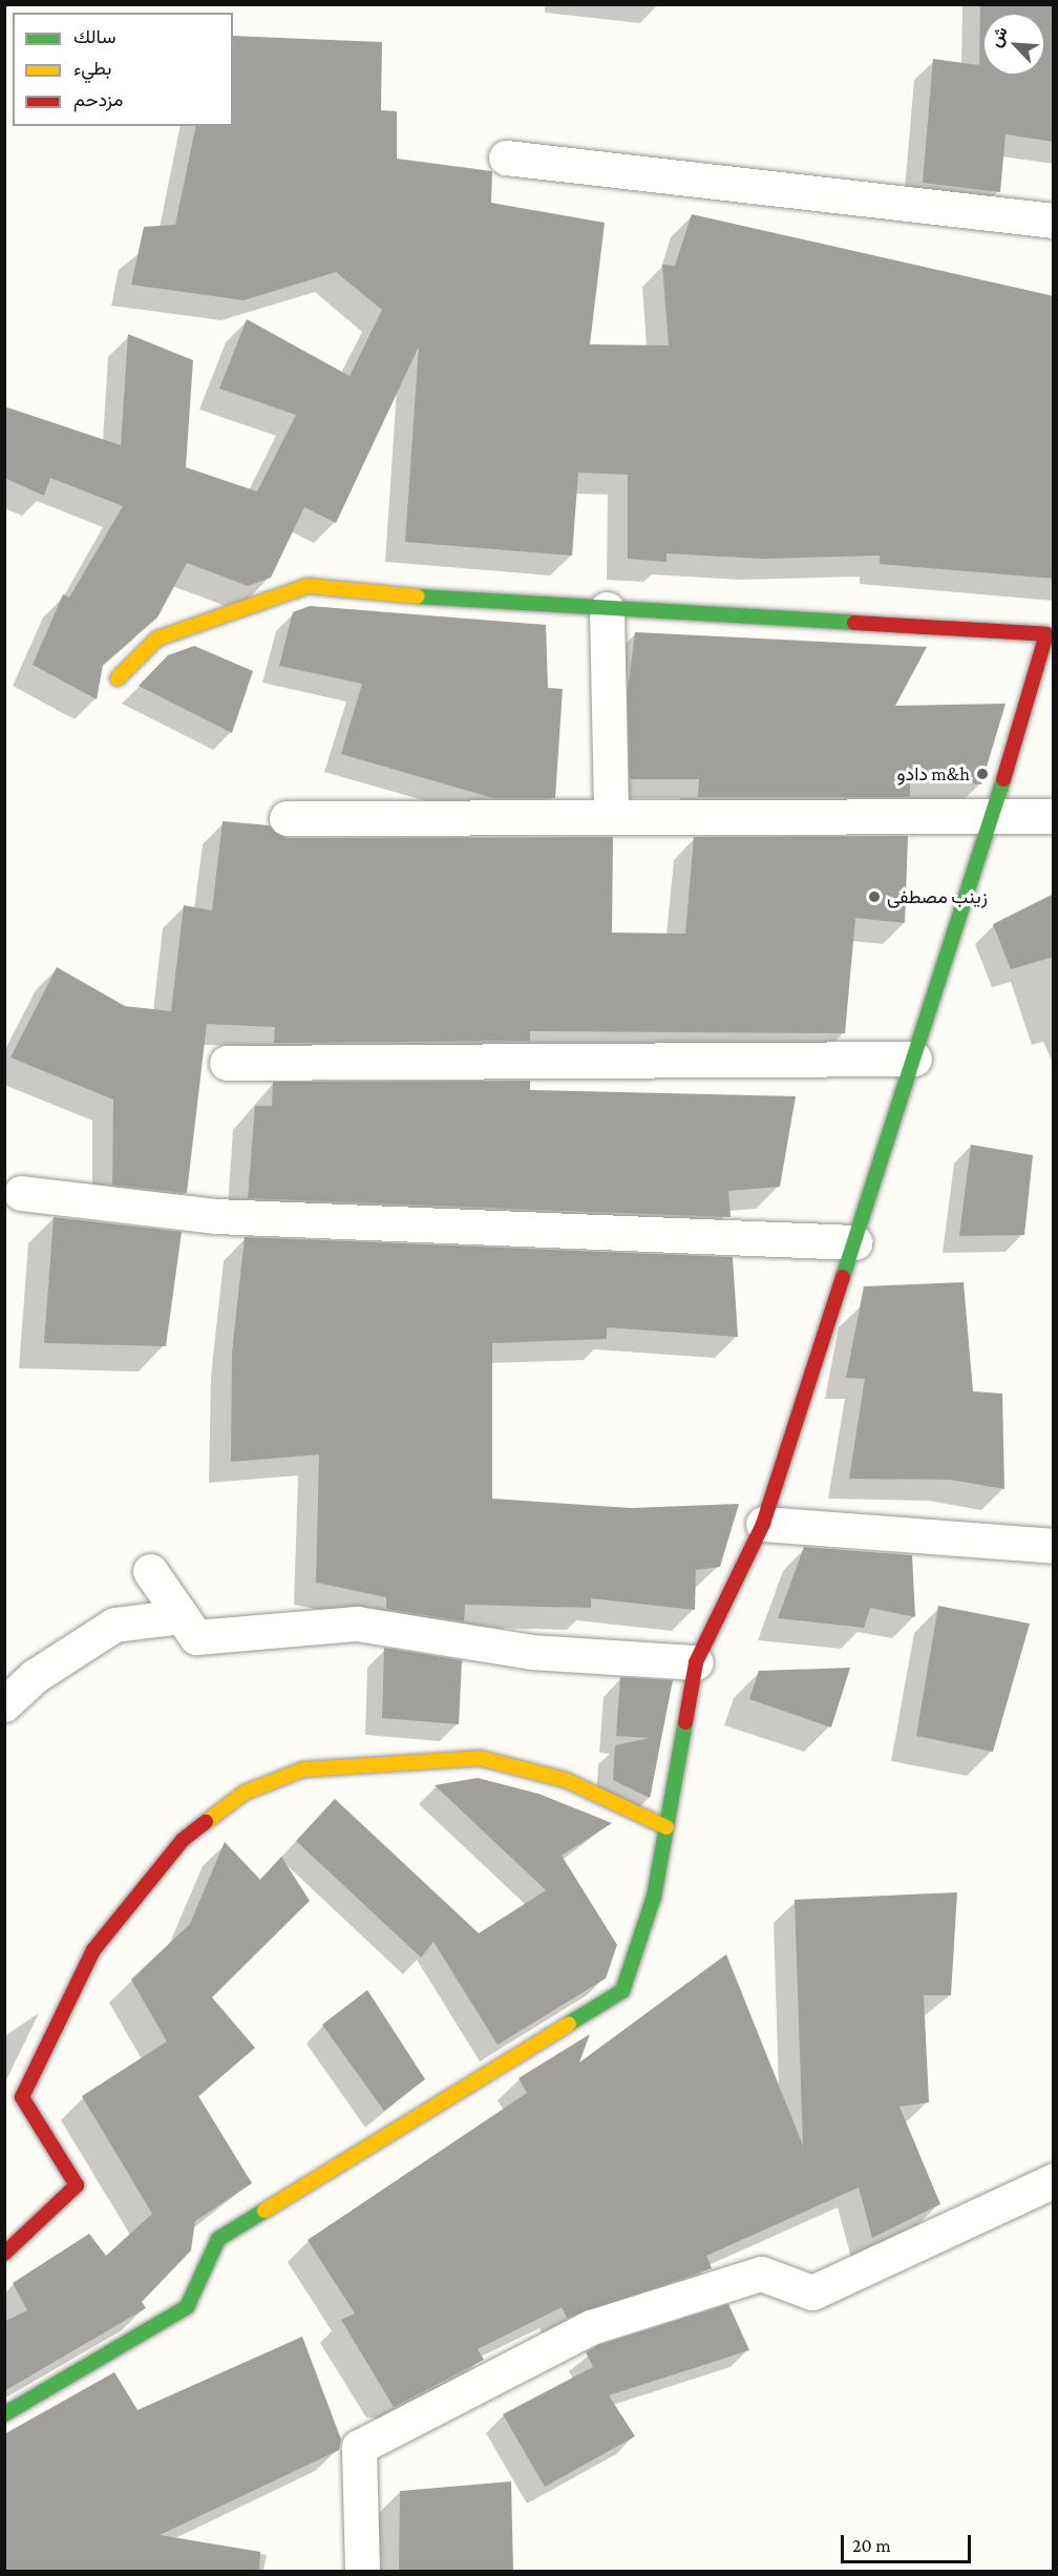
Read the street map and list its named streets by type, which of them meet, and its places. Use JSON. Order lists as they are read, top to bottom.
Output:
{
  "places": ["دادو m&h", "زينب مصطفى"],
  "legend": ["سالك", "بطيء", "مزدحم"],
  "scale_bar": "20 m",
  "north": "top left"
}
